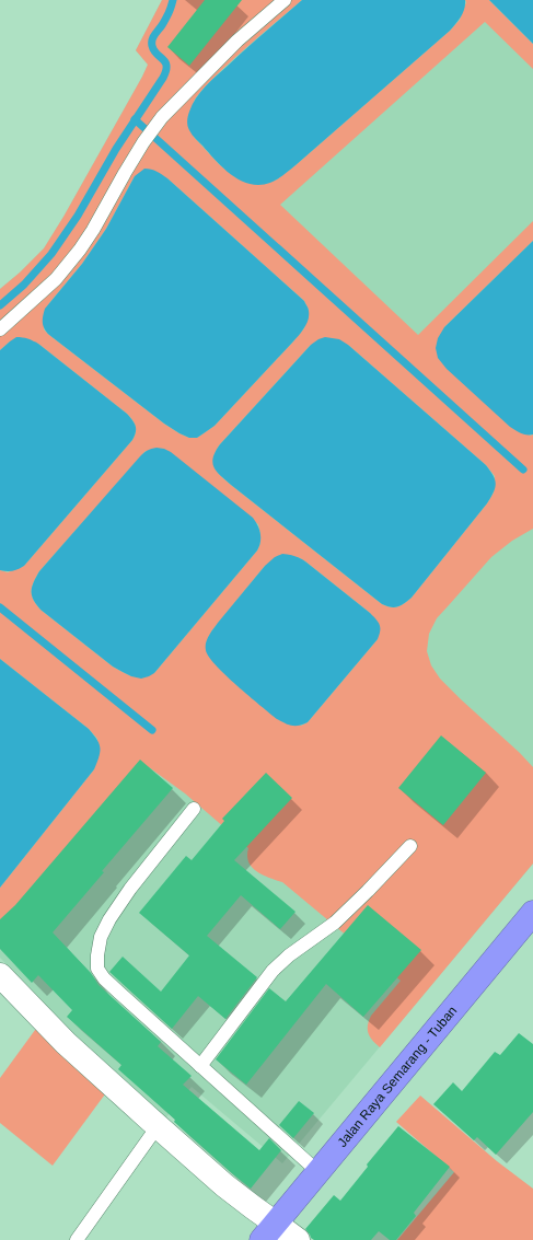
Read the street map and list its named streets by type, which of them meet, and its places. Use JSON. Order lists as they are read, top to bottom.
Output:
{
  "streets": {
    "highway": ["Jalan Raya Semarang - Tuban"]
  }
}
